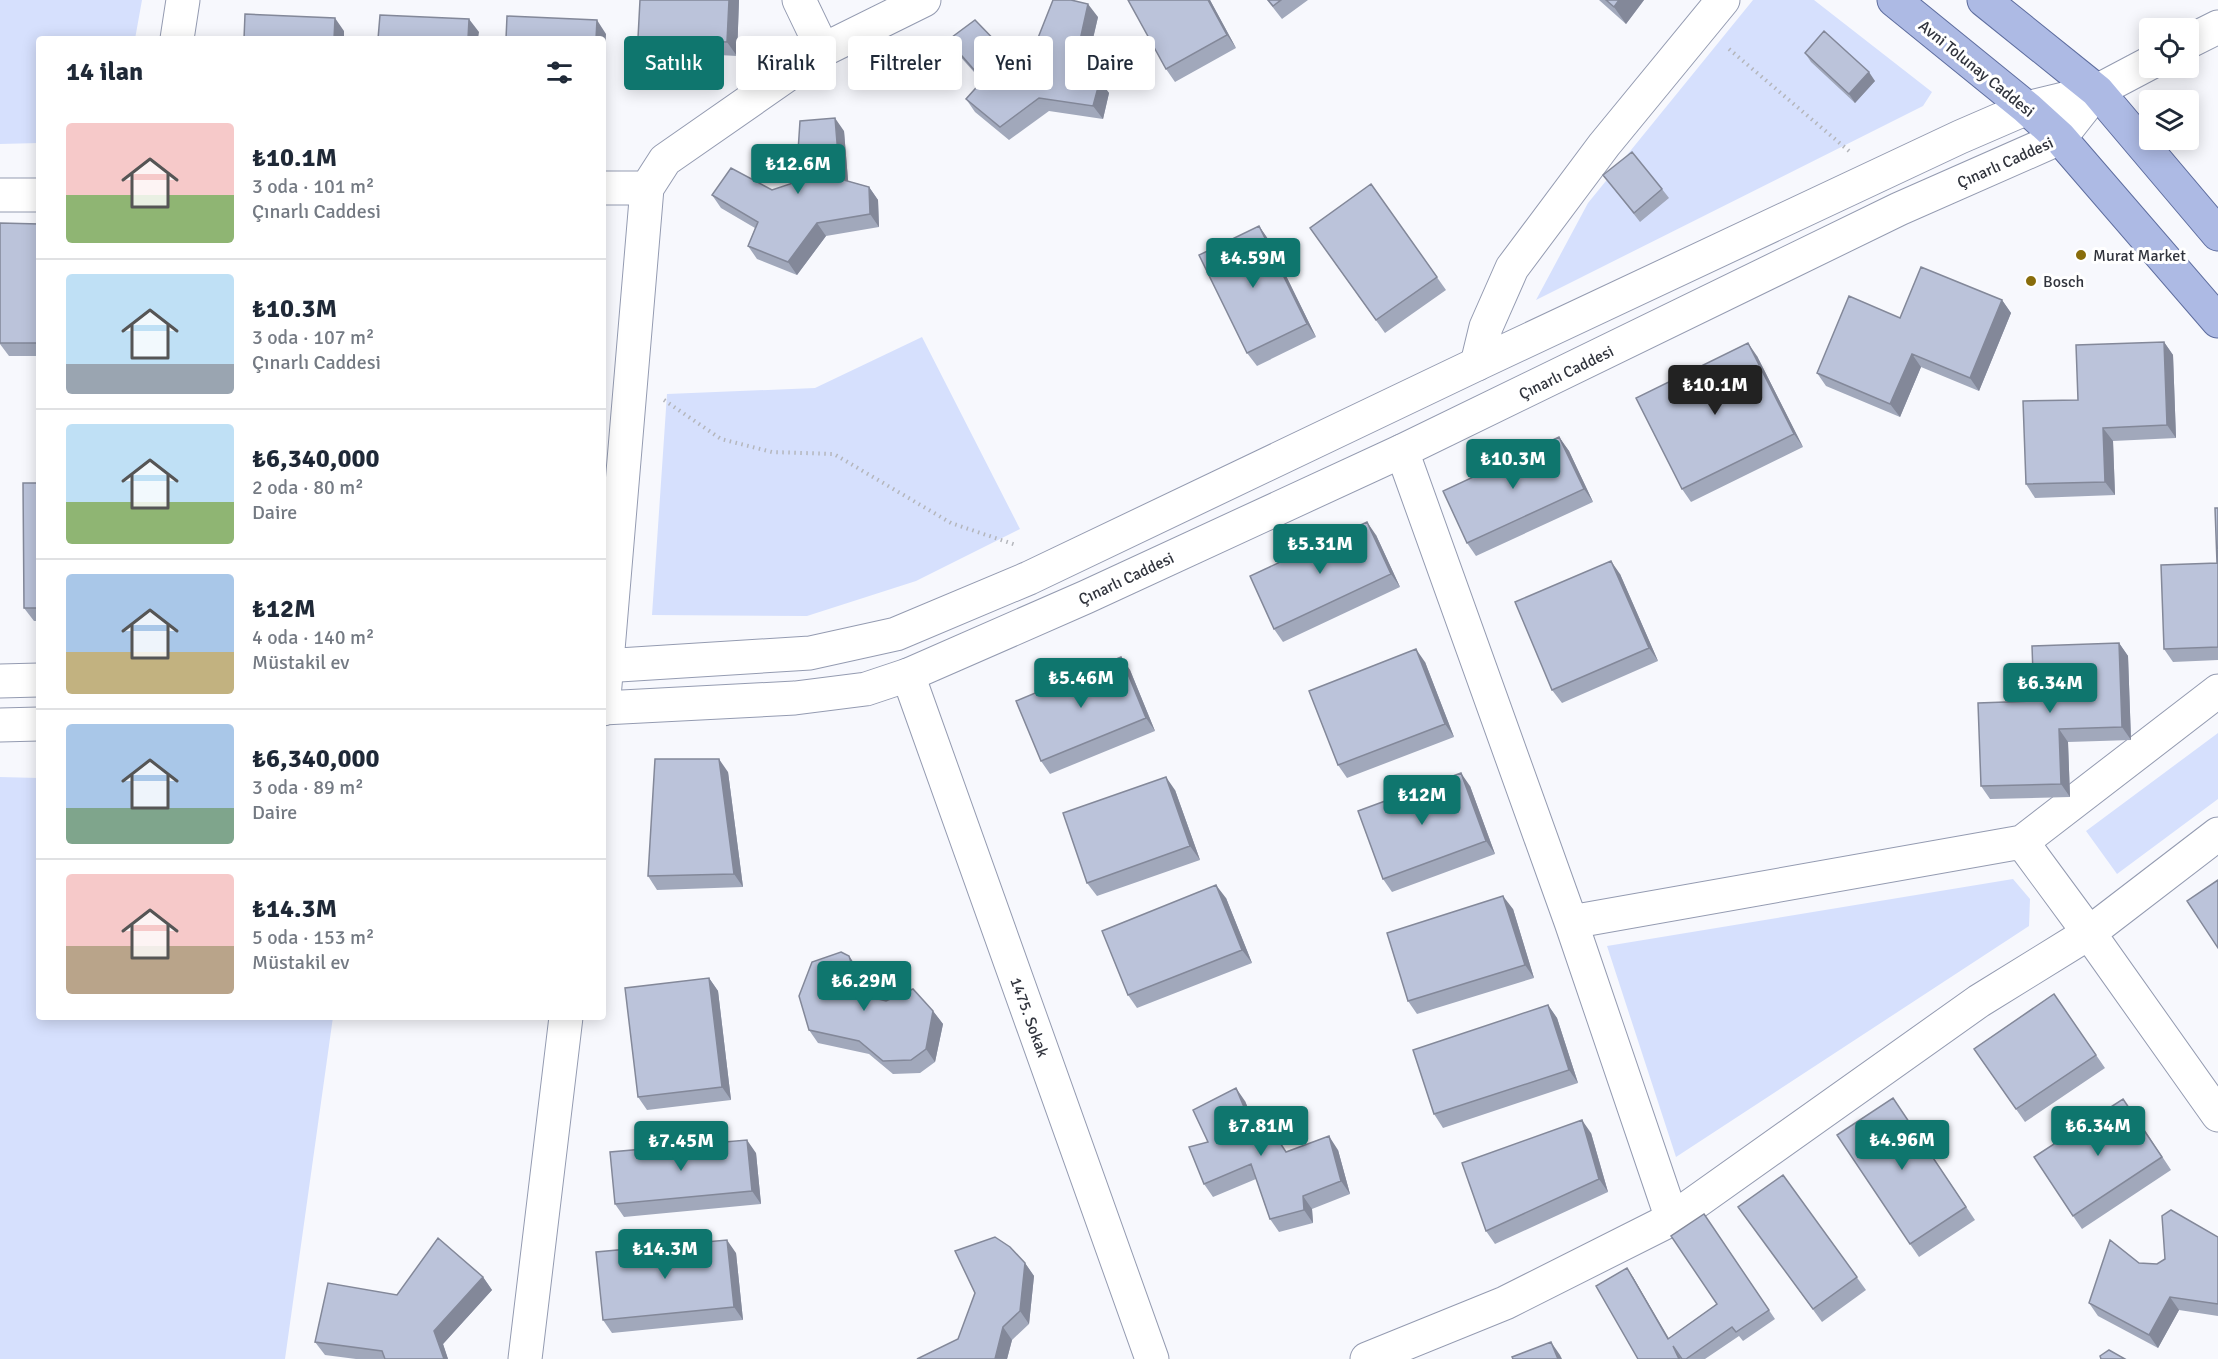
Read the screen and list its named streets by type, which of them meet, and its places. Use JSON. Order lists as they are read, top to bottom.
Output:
{
  "streets": {
    "main road": ["Avni Tolunay Caddesi"],
    "street": ["Çınarlı Caddesi", "1475. Sokak"]
  },
  "crossings": [
    ["Avni Tolunay Caddesi", "Çınarlı Caddesi"],
    ["Çınarlı Caddesi", "1475. Sokak"]
  ],
  "places": ["Murat Market", "Bosch"],
  "page": {
    "chip": [
      "Satılık",
      "Kiralık",
      "Filtreler",
      "Yeni",
      "Daire"
    ],
    "heading": "14 ilan",
    "list": [
      {
        "name": "₺10.1M",
        "note": "3 oda · 101 m² · Çınarlı Caddesi"
      },
      {
        "name": "₺10.3M",
        "note": "3 oda · 107 m² · Çınarlı Caddesi"
      },
      {
        "name": "₺6,340,000",
        "note": "2 oda · 80 m² · Daire"
      },
      {
        "name": "₺12M",
        "note": "4 oda · 140 m² · Müstakil ev"
      },
      {
        "name": "₺6,340,000",
        "note": "3 oda · 89 m² · Daire"
      },
      {
        "name": "₺14.3M",
        "note": "5 oda · 153 m² · Müstakil ev"
      }
    ],
    "price": [
      "₺12.6M",
      "₺4.59M",
      "₺10.1M",
      "₺10.3M",
      "₺5.31M",
      "₺5.46M",
      "₺6.34M",
      "₺12M",
      "₺6.29M",
      "₺7.81M",
      "₺6.34M",
      "₺4.96M",
      "₺7.45M",
      "₺14.3M"
    ]
  }
}
